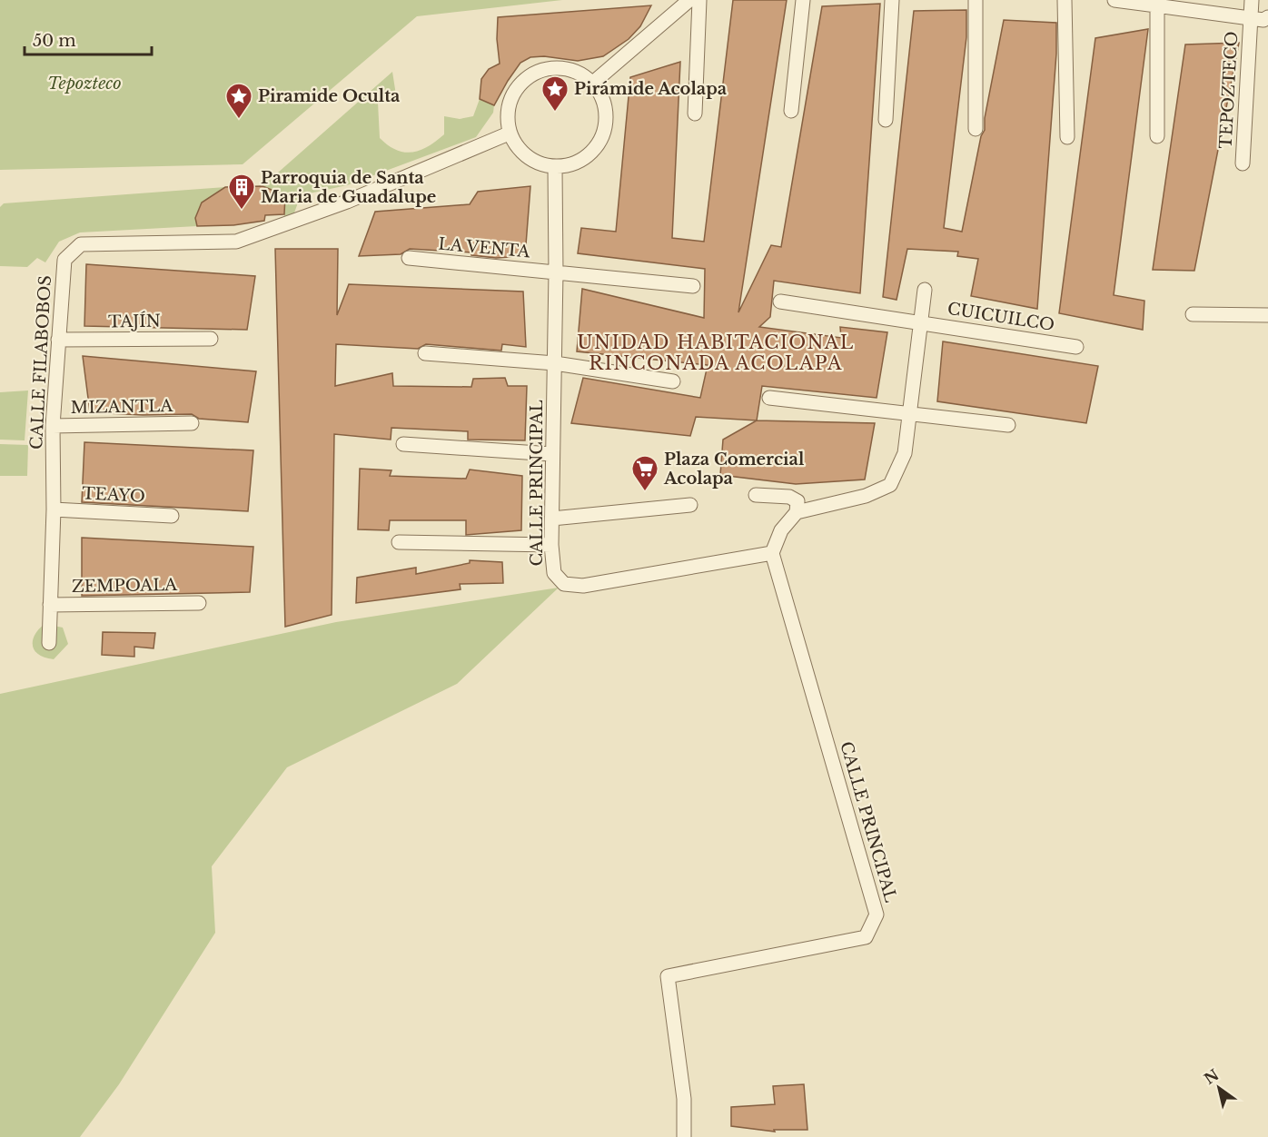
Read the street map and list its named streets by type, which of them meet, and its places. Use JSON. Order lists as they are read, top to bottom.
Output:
{
  "streets": {
    "street": [
      "TEPOZTECO",
      "LA VENTA",
      "CUICUILCO",
      "TAJÍN",
      "CALLE FILABOBOS",
      "MIZANTLA",
      "CALLE PRINCIPAL",
      "TEAYO",
      "ZEMPOALA"
    ]
  },
  "crossings": [
    ["LA VENTA", "CALLE PRINCIPAL"],
    ["TAJÍN", "CALLE FILABOBOS"],
    ["CALLE FILABOBOS", "MIZANTLA"],
    ["CALLE FILABOBOS", "CALLE PRINCIPAL"],
    ["CALLE FILABOBOS", "TEAYO"],
    ["CALLE FILABOBOS", "ZEMPOALA"]
  ],
  "districts": ["UNIDAD HABITACIONAL RINCONADA ACOLAPA"],
  "parks": ["Tepozteco"],
  "places": {
    "place": ["Pirámide Acolapa", "Piramide Oculta"],
    "building": ["Parroquia de Santa Maria de Guadalupe"],
    "supermarket": ["Plaza Comercial Acolapa"]
  },
  "scale_bar": "50 m",
  "north": "top left"
}
